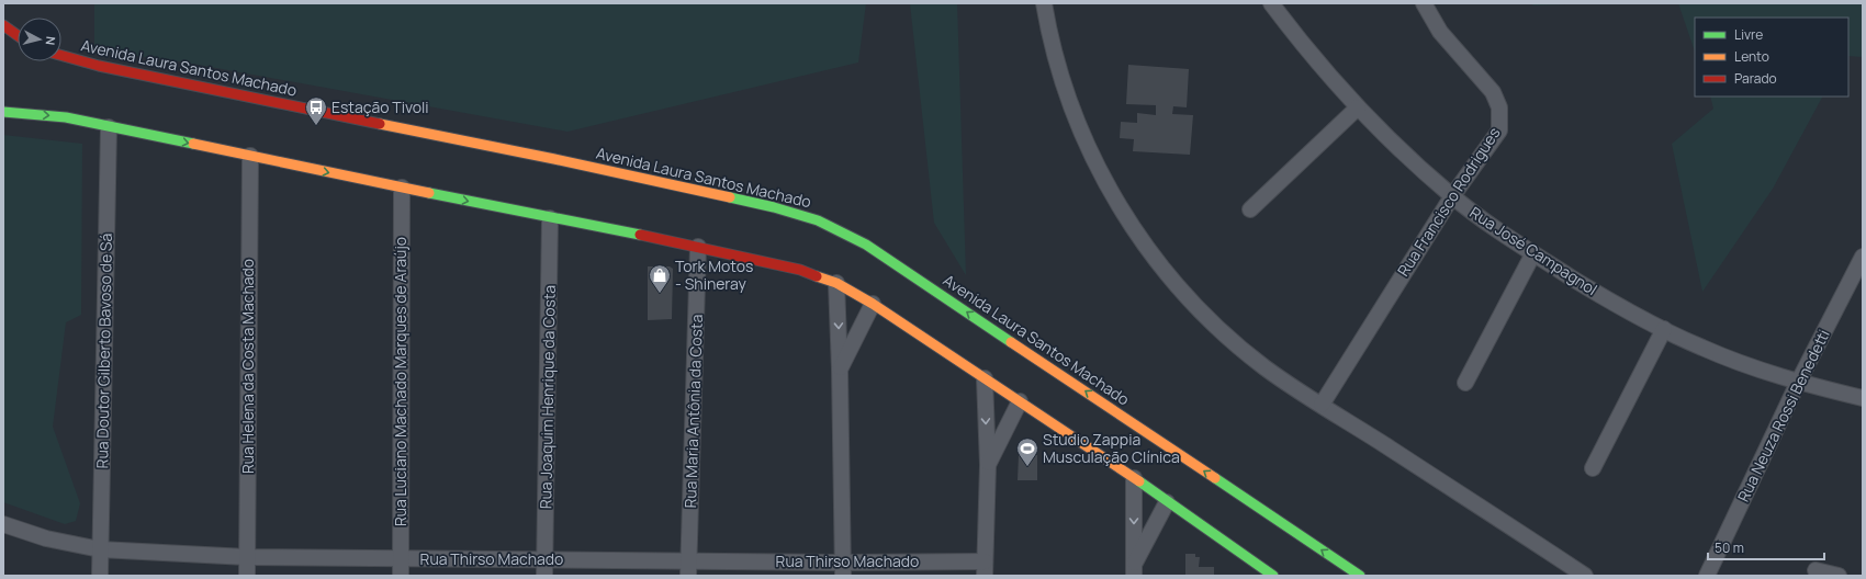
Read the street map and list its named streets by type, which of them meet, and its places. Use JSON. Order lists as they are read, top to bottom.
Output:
{
  "streets": {
    "main road": ["Avenida Laura Santos Machado"],
    "street": [
      "Rua Francisco Rodrigues",
      "Rua José Campagnol",
      "Rua Doutor Gilberto Bavoso de Sá",
      "Rua Helena da Costa Machado",
      "Rua Luciano Machado Marques de Araújo",
      "Rua Joaquim Henrique da Costa",
      "Rua Maria Antônia da Costa",
      "Rua Neuza Rossi Benedetti",
      "Rua Thirso Machado"
    ]
  },
  "crossings": [
    ["Rua Francisco Rodrigues", "Rua José Campagnol"],
    ["Rua José Campagnol", "Rua Neuza Rossi Benedetti"],
    ["Rua Doutor Gilberto Bavoso de Sá", "Rua Thirso Machado"],
    ["Rua Helena da Costa Machado", "Rua Thirso Machado"],
    ["Rua Luciano Machado Marques de Araújo", "Rua Thirso Machado"],
    ["Rua Joaquim Henrique da Costa", "Rua Thirso Machado"],
    ["Rua Maria Antônia da Costa", "Rua Thirso Machado"]
  ],
  "places": {
    "bus stop": ["Estação Tivoli"],
    "shop": ["Tork Motos - Shineray"],
    "sports": ["Studio Zappia Musculação Clínica"]
  },
  "legend": ["Livre", "Lento", "Parado"],
  "scale_bar": "50 m",
  "north": "right"
}
